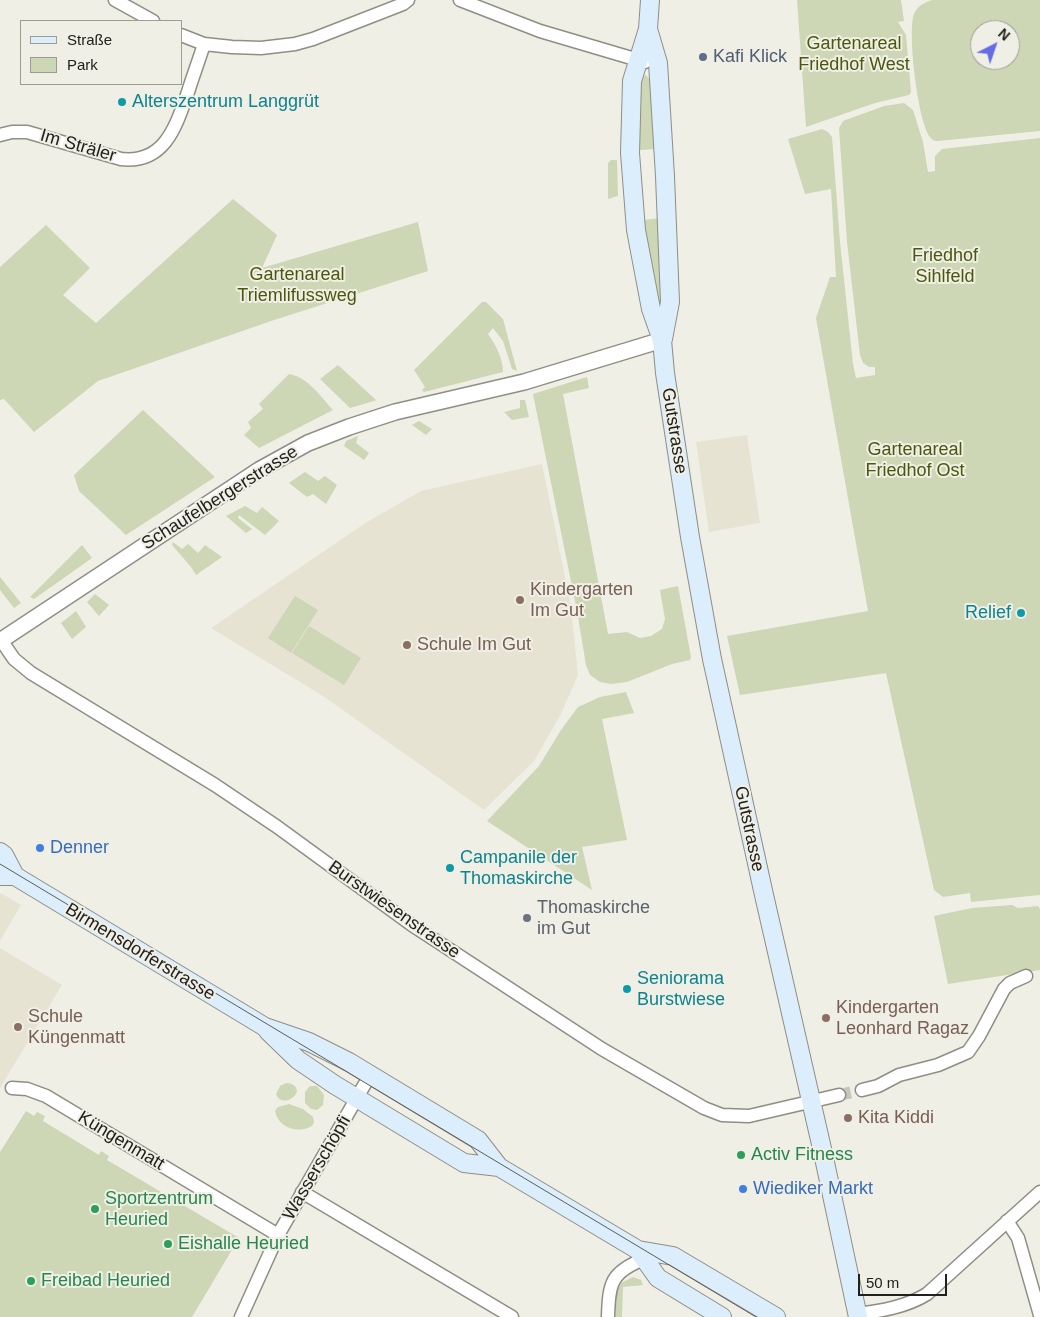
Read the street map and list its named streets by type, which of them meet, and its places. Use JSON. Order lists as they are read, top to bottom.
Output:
{
  "streets": {
    "main road": ["Gutstrasse", "Birmensdorferstrasse"],
    "street": [
      "Im Sträler",
      "Schaufelbergerstrasse",
      "Burstwiesenstrasse",
      "Küngenmatt",
      "Wasserschöpfi"
    ]
  },
  "crossings": [
    ["Gutstrasse", "Schaufelbergerstrasse"],
    ["Gutstrasse", "Burstwiesenstrasse"],
    ["Schaufelbergerstrasse", "Burstwiesenstrasse"],
    ["Birmensdorferstrasse", "Wasserschöpfi"],
    ["Küngenmatt", "Wasserschöpfi"]
  ],
  "parks": [
    "Gartenareal Friedhof West",
    "Friedhof Sihlfeld",
    "Gartenareal Triemlifussweg",
    "Gartenareal Friedhof Ost"
  ],
  "places": [
    "Kafi Klick",
    "Alterszentrum Langgrüt",
    "Kindergarten Im Gut",
    "Relief",
    "Schule Im Gut",
    "Denner",
    "Campanile der Thomaskirche",
    "Thomaskirche im Gut",
    "Seniorama Burstwiese",
    "Kindergarten Leonhard Ragaz",
    "Schule Küngenmatt",
    "Kita Kiddi",
    "Activ Fitness",
    "Wiediker Markt",
    "Sportzentrum Heuried",
    "Eishalle Heuried",
    "Freibad Heuried"
  ],
  "legend": ["Straße", "Park"],
  "scale_bar": "50 m",
  "north": "top right"
}
